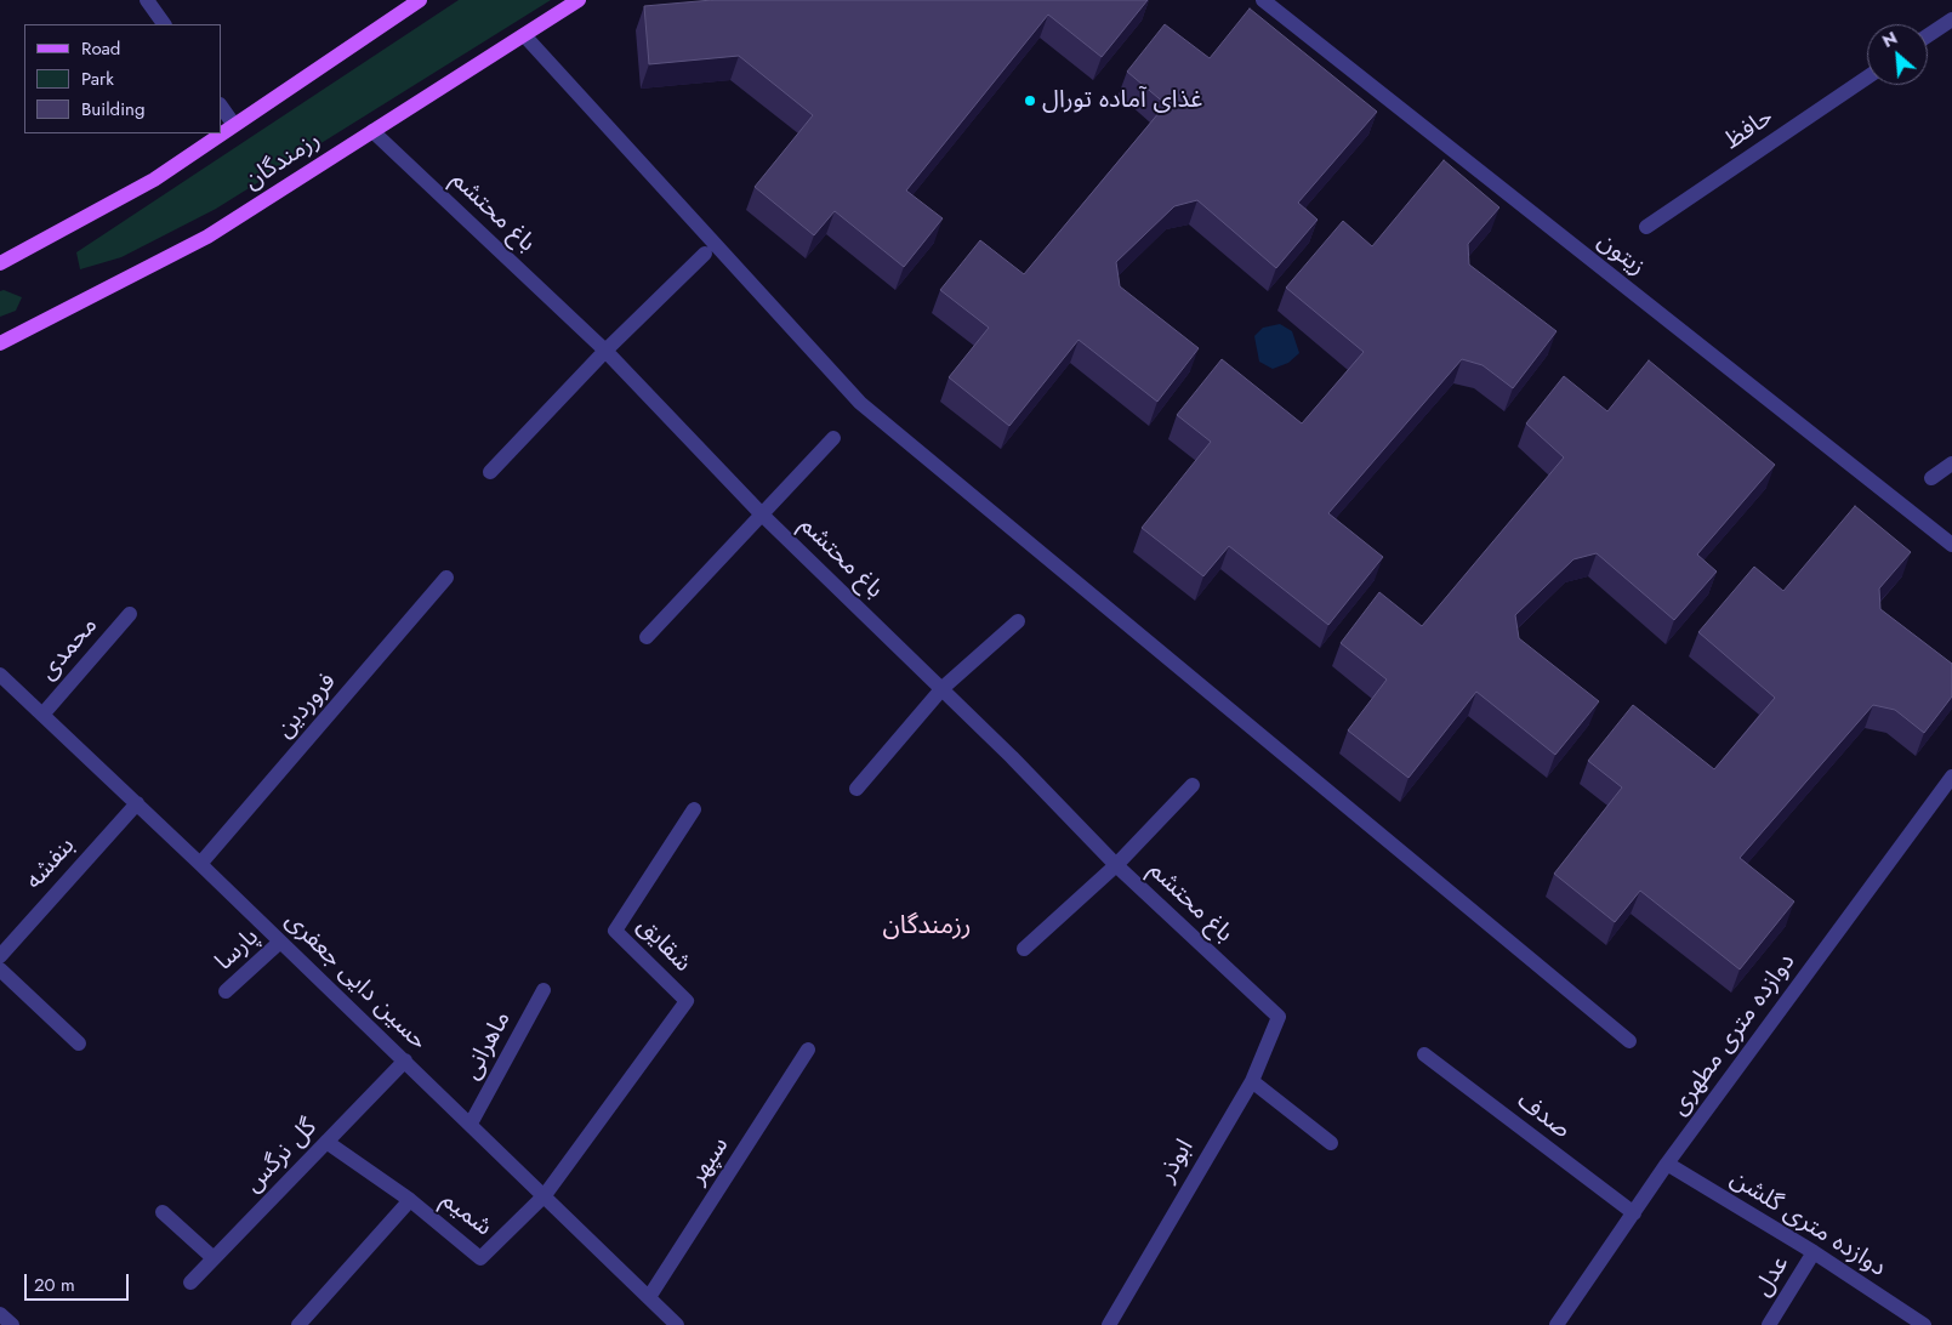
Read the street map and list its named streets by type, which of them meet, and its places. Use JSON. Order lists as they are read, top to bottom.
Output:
{
  "streets": {
    "main road": ["رزمندگان"],
    "street": [
      "حافظ",
      "باغ محتشم",
      "زیتون",
      "محمدی",
      "فروردین",
      "بنفشه",
      "شقایق",
      "پارسا",
      "حسین دایی جعفری",
      "دوازده متری مطهری",
      "ماهرانی",
      "صدف",
      "گل نرگس",
      "سپهر",
      "ابوذر",
      "شمیم",
      "دوازده متری گلشن",
      "عدل"
    ]
  },
  "crossings": [
    ["رزمندگان", "باغ محتشم"],
    ["باغ محتشم", "ابوذر"],
    ["محمدی", "حسین دایی جعفری"],
    ["فروردین", "حسین دایی جعفری"],
    ["بنفشه", "حسین دایی جعفری"],
    ["شقایق", "حسین دایی جعفری"],
    ["شقایق", "شمیم"],
    ["پارسا", "حسین دایی جعفری"],
    ["حسین دایی جعفری", "ماهرانی"],
    ["حسین دایی جعفری", "گل نرگس"],
    ["حسین دایی جعفری", "سپهر"],
    ["حسین دایی جعفری", "شمیم"],
    ["دوازده متری مطهری", "صدف"],
    ["دوازده متری مطهری", "دوازده متری گلشن"],
    ["گل نرگس", "شمیم"],
    ["دوازده متری گلشن", "عدل"]
  ],
  "districts": ["رزمندگان"],
  "places": ["غذای آماده تورال"],
  "legend": ["Road", "Park", "Building"],
  "scale_bar": "20 m",
  "north": "top left"
}
